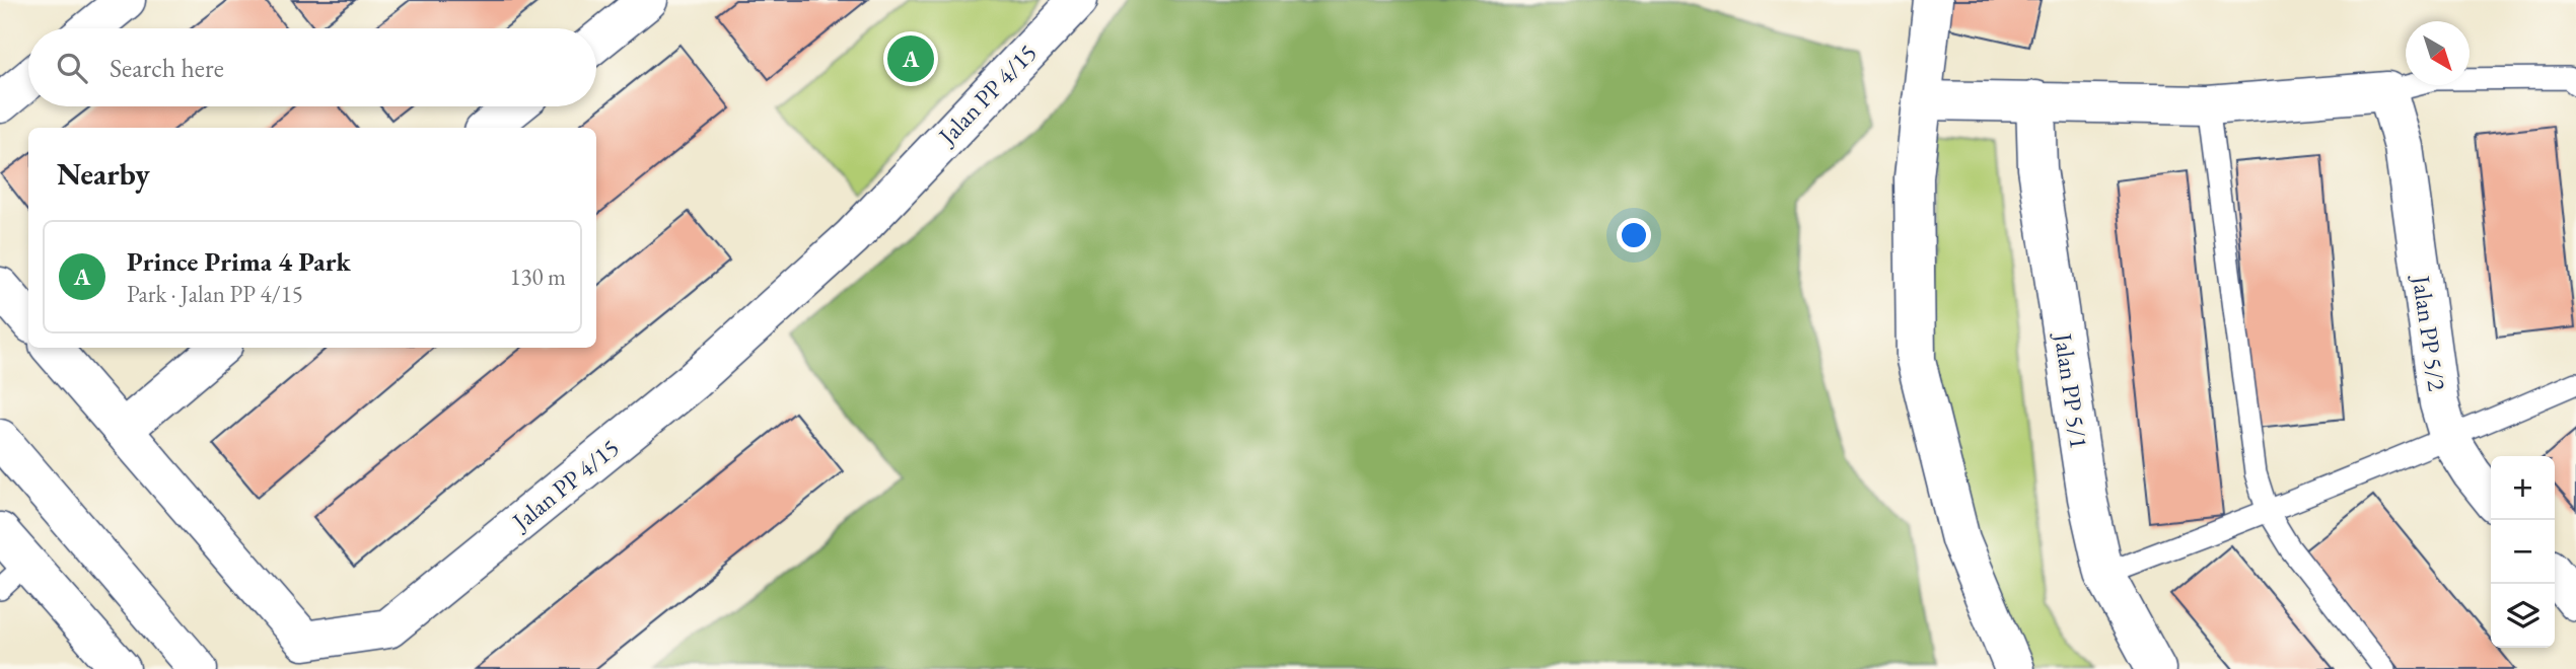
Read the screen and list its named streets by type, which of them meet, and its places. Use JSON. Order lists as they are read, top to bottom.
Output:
{
  "streets": {
    "street": ["Jalan PP 4/15", "Jalan PP 5/2", "Jalan PP 5/1"]
  },
  "north": "bottom right",
  "page": {
    "search": "Search here",
    "pins": "A",
    "heading": "Nearby",
    "list": [
      {
        "mark": "A",
        "name": "Prince Prima 4 Park",
        "note": "Park · Jalan PP 4/15",
        "value": "130 m"
      }
    ],
    "map_buttons": ["+", "−"]
  }
}
